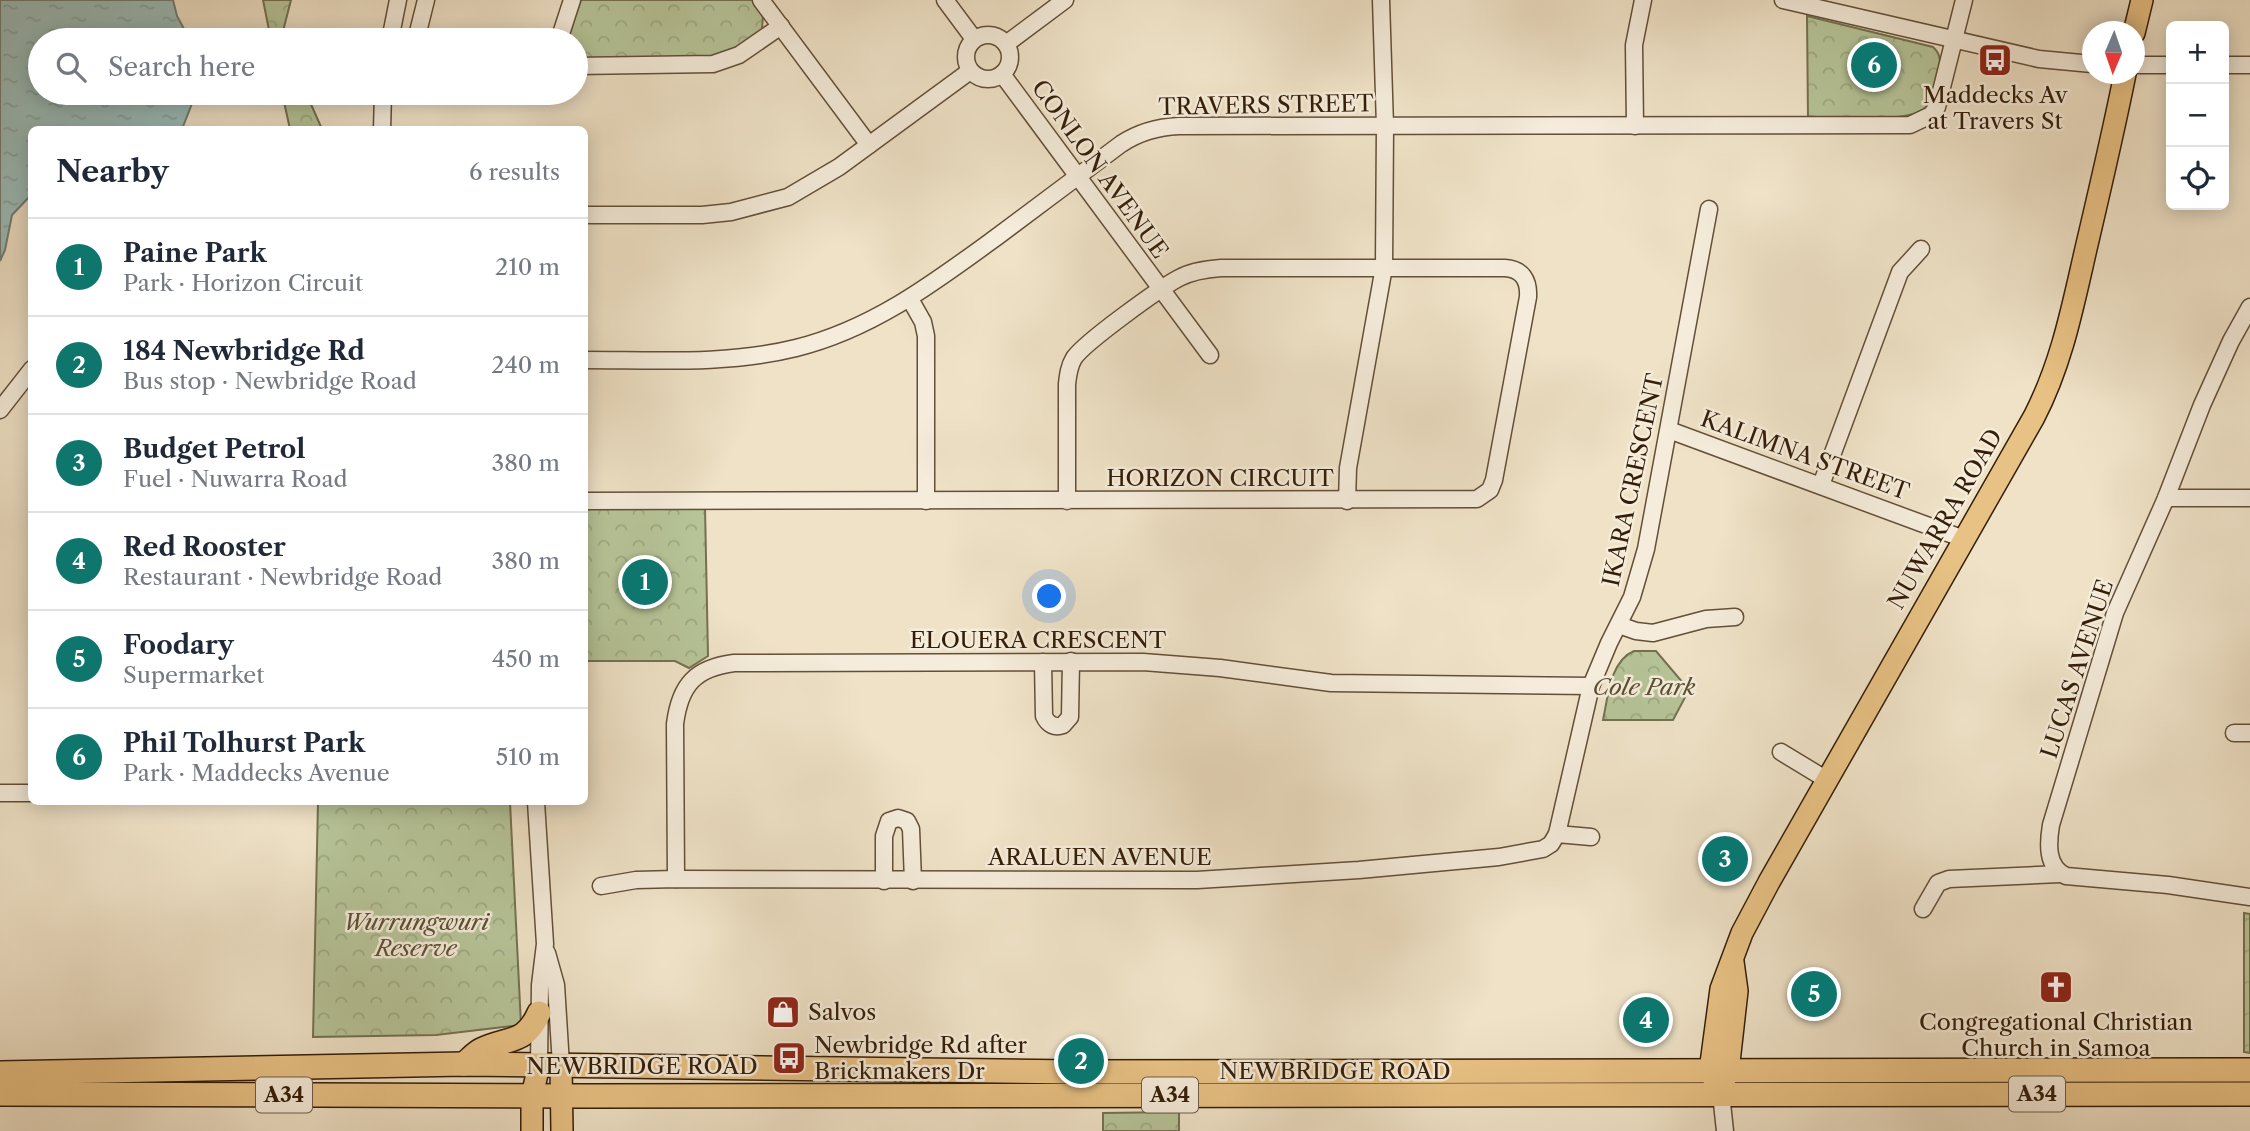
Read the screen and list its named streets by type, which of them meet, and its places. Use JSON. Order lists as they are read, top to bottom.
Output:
{
  "streets": {
    "highway": ["NEWBRIDGE ROAD", "A34"],
    "main road": ["NUWARRA ROAD"],
    "street": [
      "TRAVERS STREET",
      "CONLON AVENUE",
      "KALIMNA STREET",
      "HORIZON CIRCUIT",
      "IKARA CRESCENT",
      "ELOUERA CRESCENT",
      "LUCAS AVENUE",
      "ARALUEN AVENUE"
    ]
  },
  "crossings": [
    ["TRAVERS STREET", "CONLON AVENUE"],
    ["KALIMNA STREET", "IKARA CRESCENT"],
    ["KALIMNA STREET", "NUWARRA ROAD"],
    ["IKARA CRESCENT", "ELOUERA CRESCENT"],
    ["IKARA CRESCENT", "ARALUEN AVENUE"],
    ["NUWARRA ROAD", "NEWBRIDGE ROAD"],
    ["ELOUERA CRESCENT", "ARALUEN AVENUE"]
  ],
  "parks": ["Cole Park", "Wurrungwuri Reserve"],
  "places": {
    "bus stop": ["Maddecks Av at Travers St", "Newbridge Rd after Brickmakers Dr"],
    "church": ["Congregational Christian Church in Samoa"],
    "shop": ["Salvos"]
  },
  "north": "bottom",
  "page": {
    "map_buttons": ["+", "−"],
    "search": "Search here",
    "pins": [
      "6",
      "1",
      "3",
      "5",
      "4",
      "2"
    ],
    "heading": ["Nearby", "6 results"],
    "list": [
      {
        "mark": "1",
        "name": "Paine Park",
        "note": "Park · Horizon Circuit",
        "value": "210 m"
      },
      {
        "mark": "2",
        "name": "184 Newbridge Rd",
        "note": "Bus stop · Newbridge Road",
        "value": "240 m"
      },
      {
        "mark": "3",
        "name": "Budget Petrol",
        "note": "Fuel · Nuwarra Road",
        "value": "380 m"
      },
      {
        "mark": "4",
        "name": "Red Rooster",
        "note": "Restaurant · Newbridge Road",
        "value": "380 m"
      },
      {
        "mark": "5",
        "name": "Foodary",
        "note": "Supermarket",
        "value": "450 m"
      },
      {
        "mark": "6",
        "name": "Phil Tolhurst Park",
        "note": "Park · Maddecks Avenue",
        "value": "510 m"
      }
    ]
  }
}
